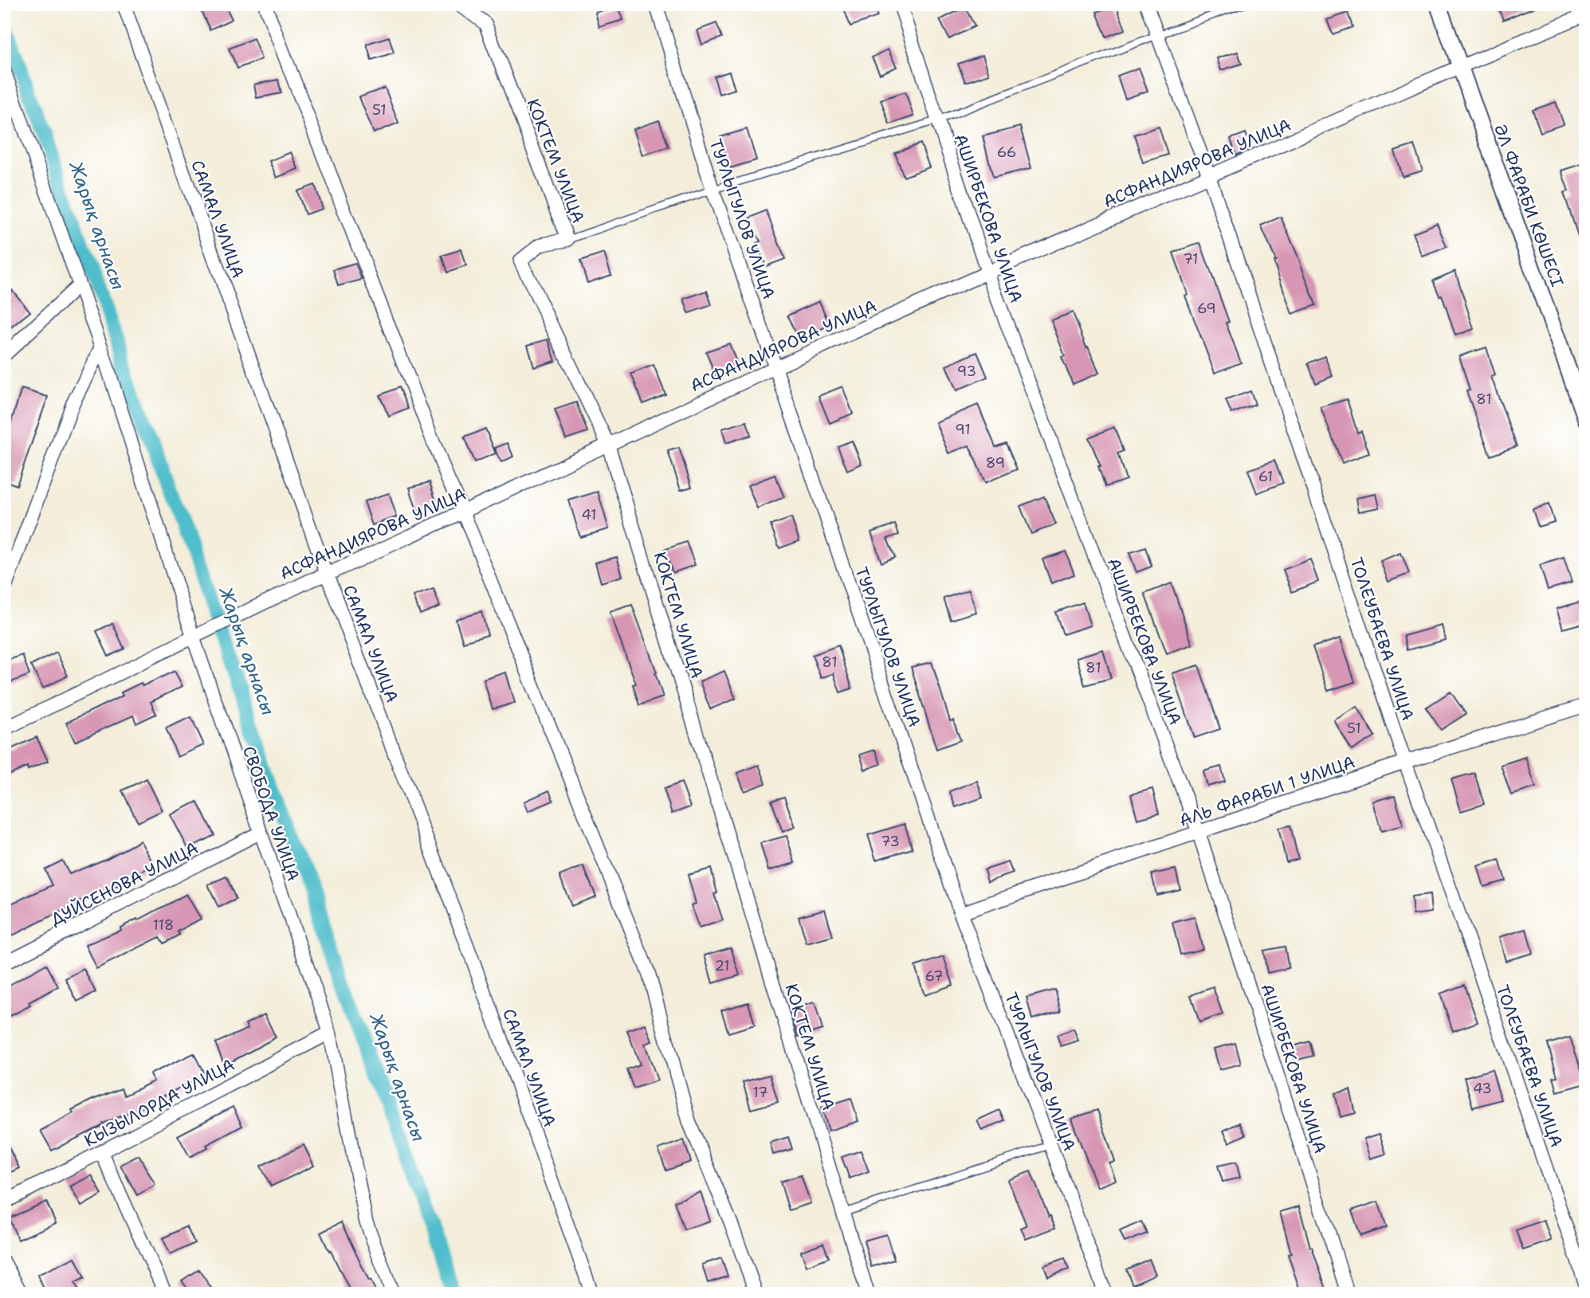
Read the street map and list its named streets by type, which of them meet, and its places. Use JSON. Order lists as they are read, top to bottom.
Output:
{
  "streets": {
    "street": [
      "КОКТЕМ УЛИЦА",
      "АСФАНДИЯРОВА УЛИЦА",
      "ӘЛ ФАРАБИ КӨШЕСІ",
      "АШИРБЕКОВА УЛИЦА",
      "САМАЛ УЛИЦА",
      "ТУРЛЫГУЛОВ УЛИЦА",
      "ТОЛЕУБАЕВА УЛИЦА",
      "АЛЬ ФАРАБИ 1 УЛИЦА",
      "СВОБОДА УЛИЦА",
      "ДУЙСЕНОВА УЛИЦА",
      "КЫЗЫЛОРДА УЛИЦА"
    ]
  },
  "crossings": [
    ["КОКТЕМ УЛИЦА", "АСФАНДИЯРОВА УЛИЦА"],
    ["АСФАНДИЯРОВА УЛИЦА", "ӘЛ ФАРАБИ КӨШЕСІ"],
    ["АСФАНДИЯРОВА УЛИЦА", "АШИРБЕКОВА УЛИЦА"],
    ["АСФАНДИЯРОВА УЛИЦА", "САМАЛ УЛИЦА"],
    ["АСФАНДИЯРОВА УЛИЦА", "ТУРЛЫГУЛОВ УЛИЦА"],
    ["АСФАНДИЯРОВА УЛИЦА", "ТОЛЕУБАЕВА УЛИЦА"],
    ["АСФАНДИЯРОВА УЛИЦА", "СВОБОДА УЛИЦА"],
    ["АШИРБЕКОВА УЛИЦА", "АЛЬ ФАРАБИ 1 УЛИЦА"],
    ["ТУРЛЫГУЛОВ УЛИЦА", "АЛЬ ФАРАБИ 1 УЛИЦА"],
    ["ТОЛЕУБАЕВА УЛИЦА", "АЛЬ ФАРАБИ 1 УЛИЦА"],
    ["СВОБОДА УЛИЦА", "ДУЙСЕНОВА УЛИЦА"],
    ["СВОБОДА УЛИЦА", "КЫЗЫЛОРДА УЛИЦА"]
  ],
  "water": ["Жарық арнасы"],
  "house_numbers": [
    "51",
    "66",
    "71",
    "69",
    "93",
    "81",
    "91",
    "89",
    "61",
    "41",
    "81",
    "81",
    "51",
    "73",
    "118",
    "21",
    "67",
    "43",
    "17"
  ]
}
